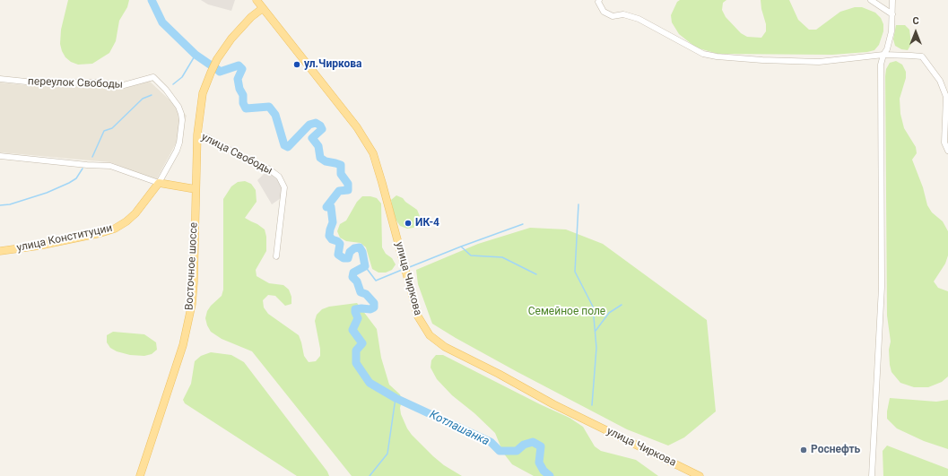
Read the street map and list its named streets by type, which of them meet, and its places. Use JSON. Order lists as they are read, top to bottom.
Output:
{
  "streets": {
    "main road": ["улица Конституции", "Восточное шоссе", "улица Чиркова"],
    "street": ["переулок Свободы", "улица Свободы"]
  },
  "crossings": [
    ["переулок Свободы", "улица Конституции"],
    ["улица Свободы", "Восточное шоссе"],
    ["Восточное шоссе", "улица Чиркова"]
  ],
  "water": ["Котлашанка"],
  "parks": ["Семейное поле"],
  "places": ["ул.Чиркова", "ИК-4", "Роснефть"],
  "north": "top"
}
